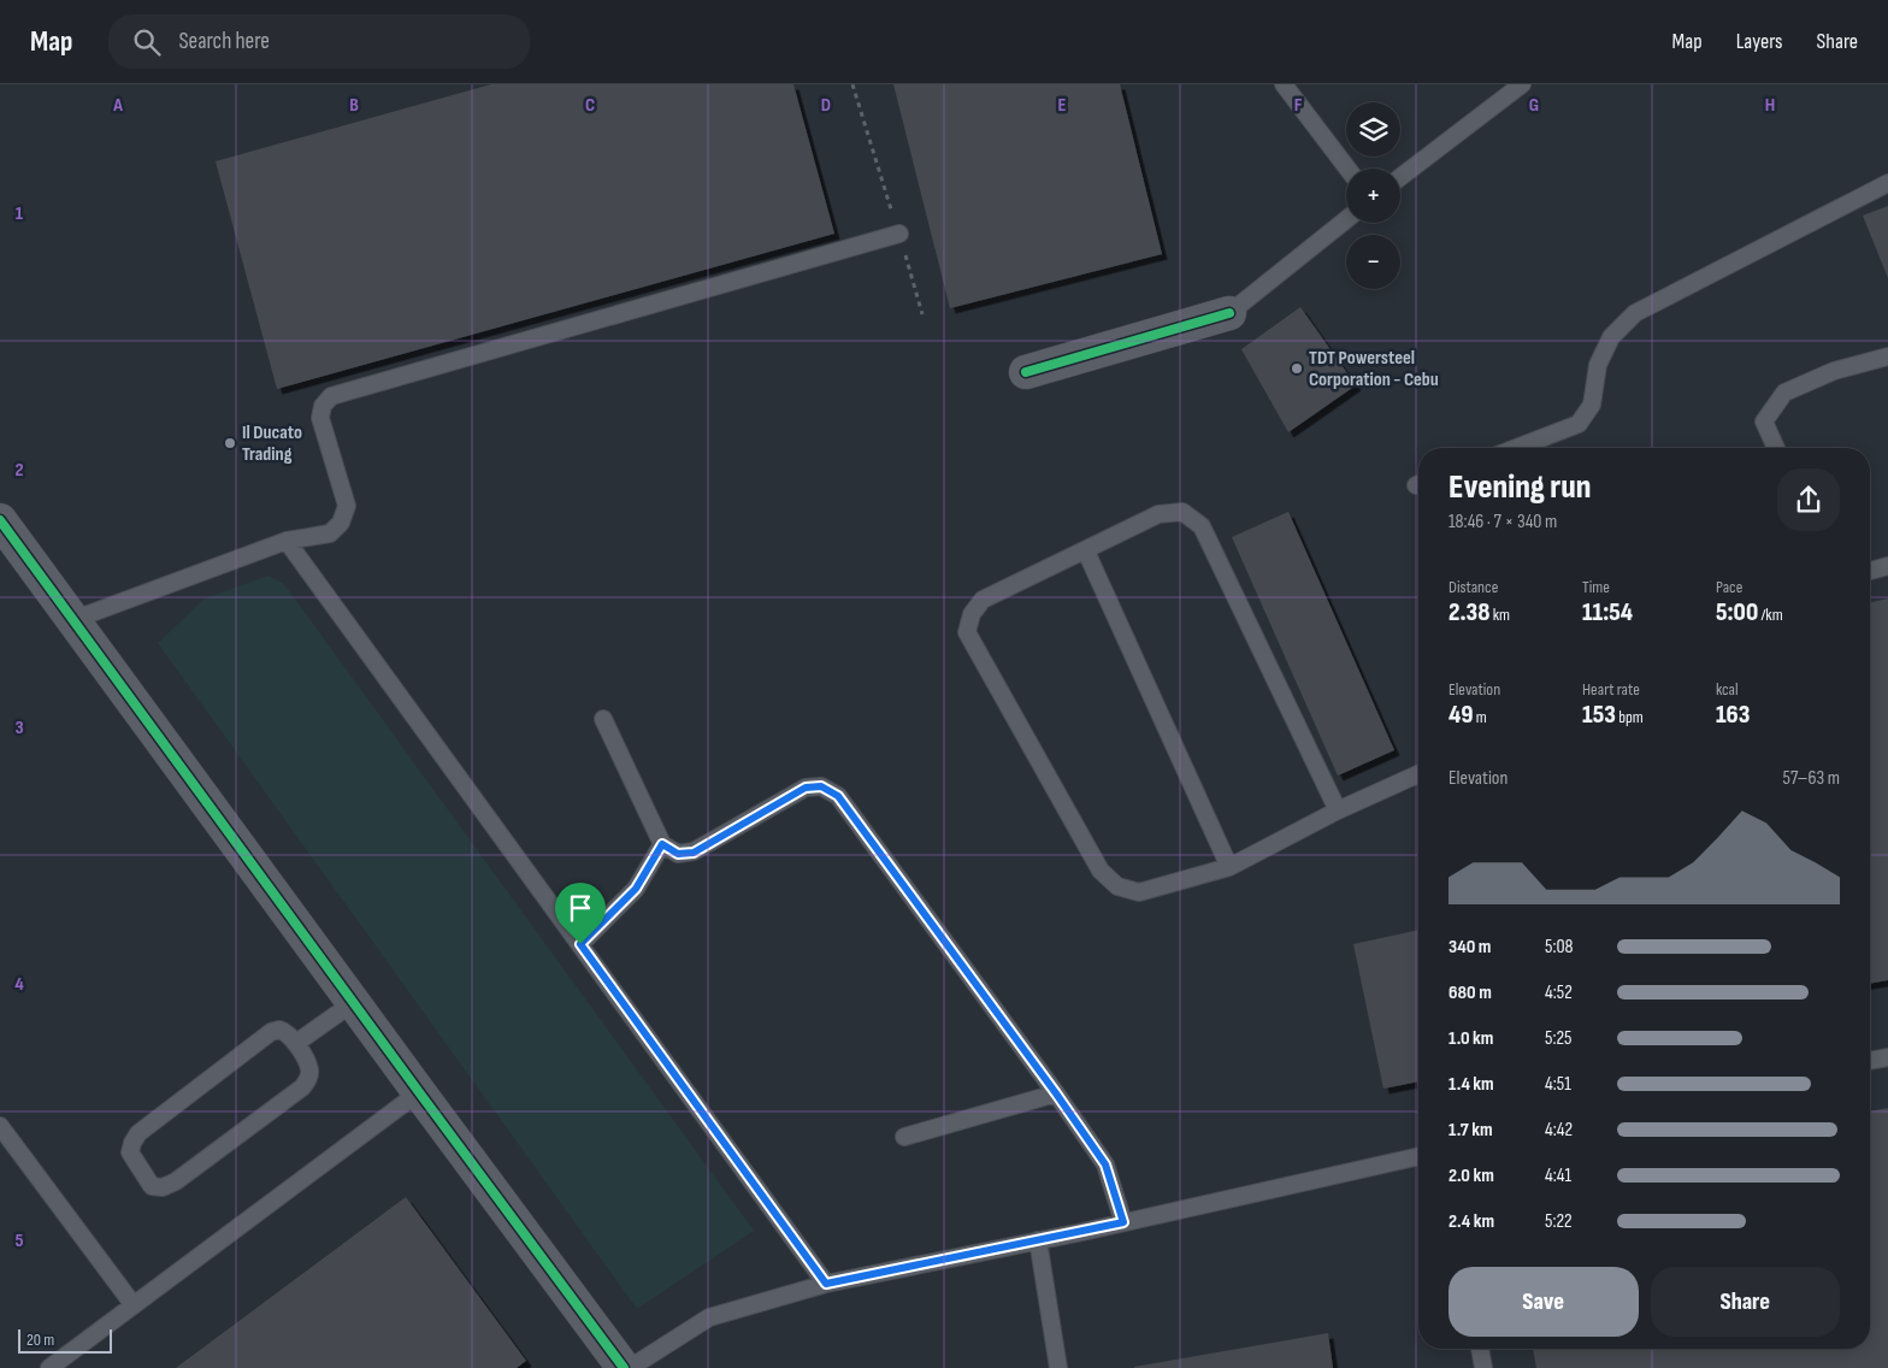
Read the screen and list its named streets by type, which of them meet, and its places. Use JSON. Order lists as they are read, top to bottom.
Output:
{
  "places": ["TDT Powersteel Corporation - Cebu", "Il Ducato Trading"],
  "scale_bar": "20 m",
  "page": {
    "header": "Map",
    "search": "Search here",
    "nav": ["Map", "Layers", "Share"],
    "map_buttons": ["+", "−"],
    "heading": ["Evening run", "18:46 · 7 × 340 m"],
    "stats": [
      ["Distance", "2.38 km"],
      ["Time", "11:54"],
      ["Pace", "5:00 /km"],
      ["Elevation", "49 m"],
      ["Heart rate", "153 bpm"],
      ["kcal", "163"]
    ],
    "chart": ["Elevation", "57–63 m"],
    "list": [
      {
        "name": "340 m",
        "note": "5:08"
      },
      {
        "name": "680 m",
        "note": "4:52"
      },
      {
        "name": "1.0 km",
        "note": "5:25"
      },
      {
        "name": "1.4 km",
        "note": "4:51"
      },
      {
        "name": "1.7 km",
        "note": "4:42"
      },
      {
        "name": "2.0 km",
        "note": "4:41"
      },
      {
        "name": "2.4 km",
        "note": "5:22"
      }
    ],
    "buttons": ["Save", "Share"],
    "scale": "20 m"
  },
  "grid": {
    "columns": [
      "A",
      "B",
      "C",
      "D",
      "E",
      "F",
      "G",
      "H"
    ],
    "rows": [
      "1",
      "2",
      "3",
      "4",
      "5"
    ]
  }
}
